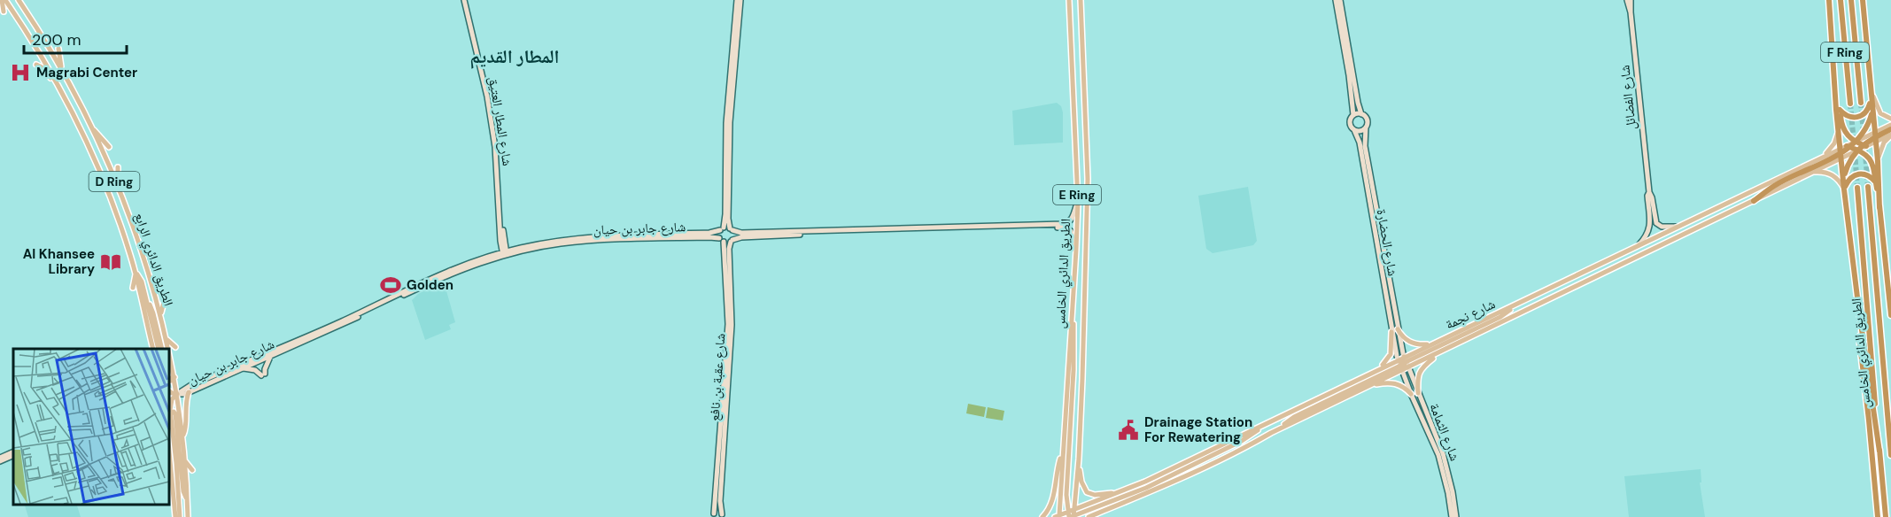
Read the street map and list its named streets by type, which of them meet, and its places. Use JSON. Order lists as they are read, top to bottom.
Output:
{
  "streets": {
    "highway": ["F Ring", "الطريق الدائري الخامس"],
    "main road": [
      "D Ring",
      "E Ring",
      "الطريق الدائري الرابع",
      "شارع نجمة"
    ],
    "street": [
      "شارع الفضائل",
      "شارع المطار العتيق",
      "شارع جابر بن حيان",
      "شارع الحضارة",
      "شارع عقبة بن نافع",
      "شارع الثمامة"
    ]
  },
  "crossings": [
    ["شارع الفضائل", "شارع نجمة"],
    ["شارع المطار العتيق", "شارع جابر بن حيان"],
    ["شارع جابر بن حيان", "الطريق الدائري الرابع"],
    ["شارع جابر بن حيان", "شارع عقبة بن نافع"],
    ["شارع الحضارة", "شارع نجمة"],
    ["شارع الحضارة", "شارع الثمامة"],
    ["الطريق الدائري الخامس", "شارع نجمة"],
    ["شارع نجمة", "شارع الثمامة"]
  ],
  "districts": ["المطار القديم"],
  "places": {
    "hospital": ["Magrabi Center"],
    "library": ["Al Khansee Library"],
    "sports": ["Golden"],
    "public building": ["Drainage Station For Rewatering"]
  },
  "scale_bar": "200 m"
}
